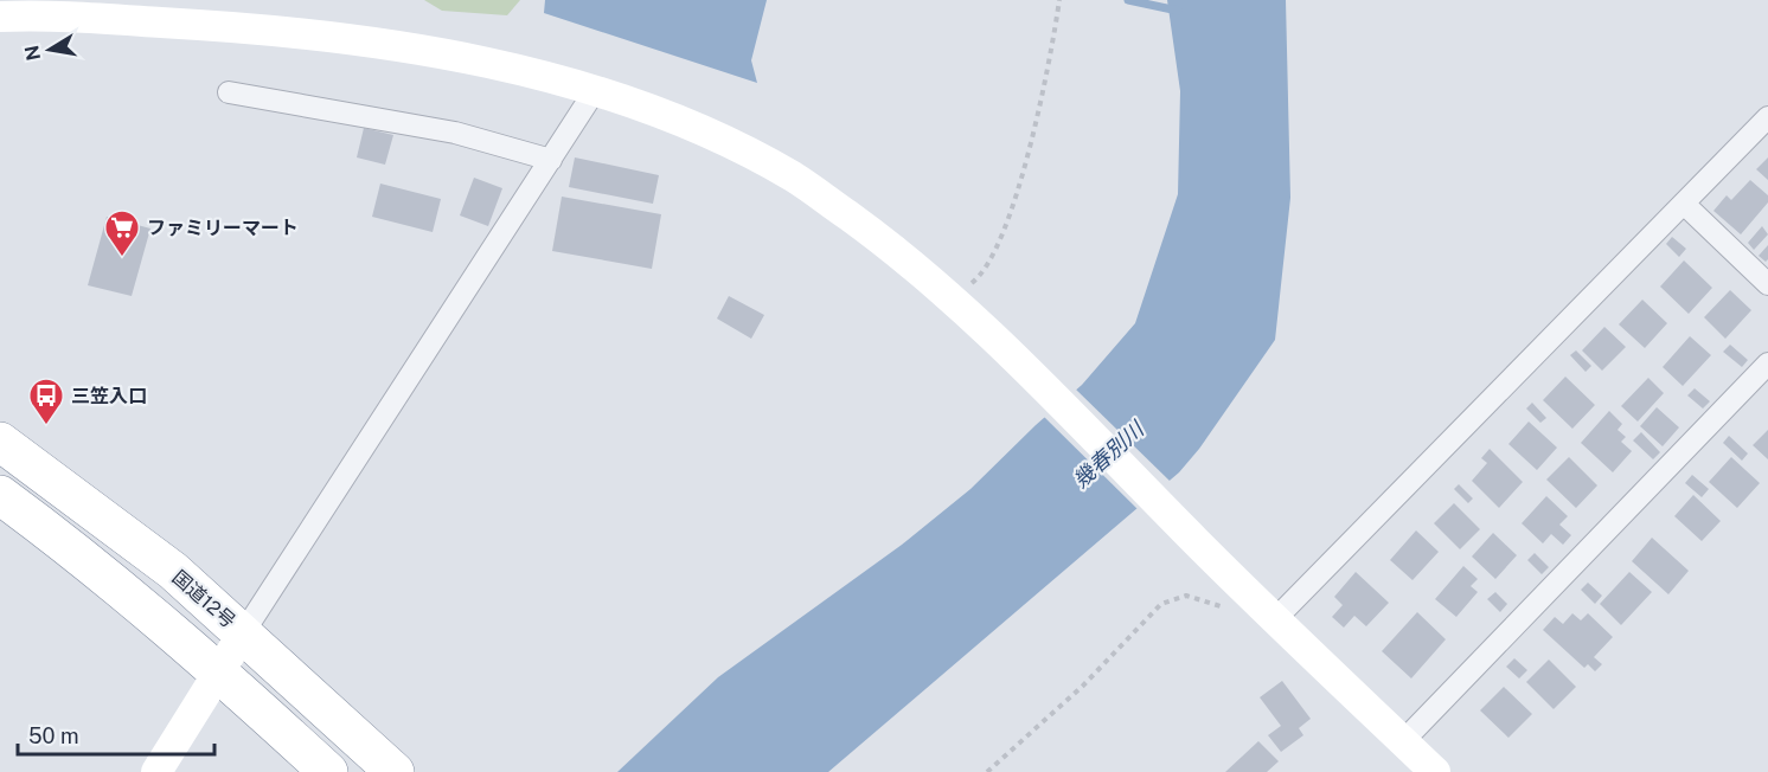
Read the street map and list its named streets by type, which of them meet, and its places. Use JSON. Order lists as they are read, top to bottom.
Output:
{
  "streets": {
    "highway": ["国道12号"]
  },
  "water": ["幾春別川"],
  "places": {
    "supermarket": ["ファミリーマート"],
    "bus stop": ["三笠入口"]
  },
  "scale_bar": "50 m",
  "north": "left"
}
